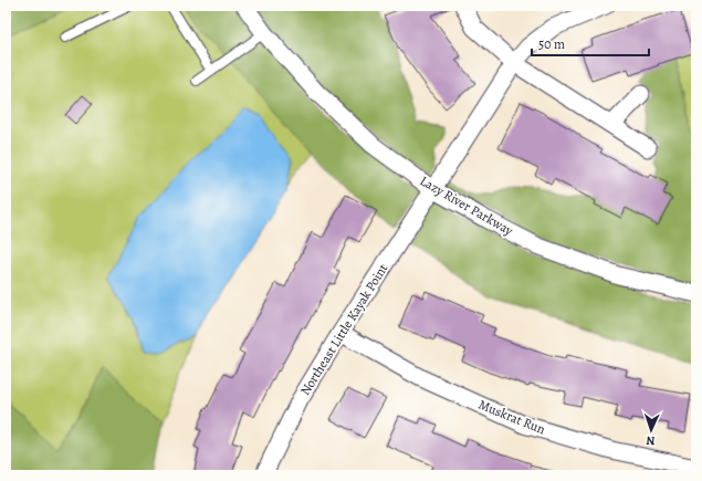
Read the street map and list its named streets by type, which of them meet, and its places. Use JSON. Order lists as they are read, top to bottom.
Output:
{
  "streets": {
    "street": ["Lazy River Parkway", "Northeast Little Kayak Point", "Muskrat Run"]
  },
  "crossings": [
    ["Lazy River Parkway", "Northeast Little Kayak Point"],
    ["Northeast Little Kayak Point", "Muskrat Run"]
  ],
  "scale_bar": "50 m",
  "north": "bottom"
}
